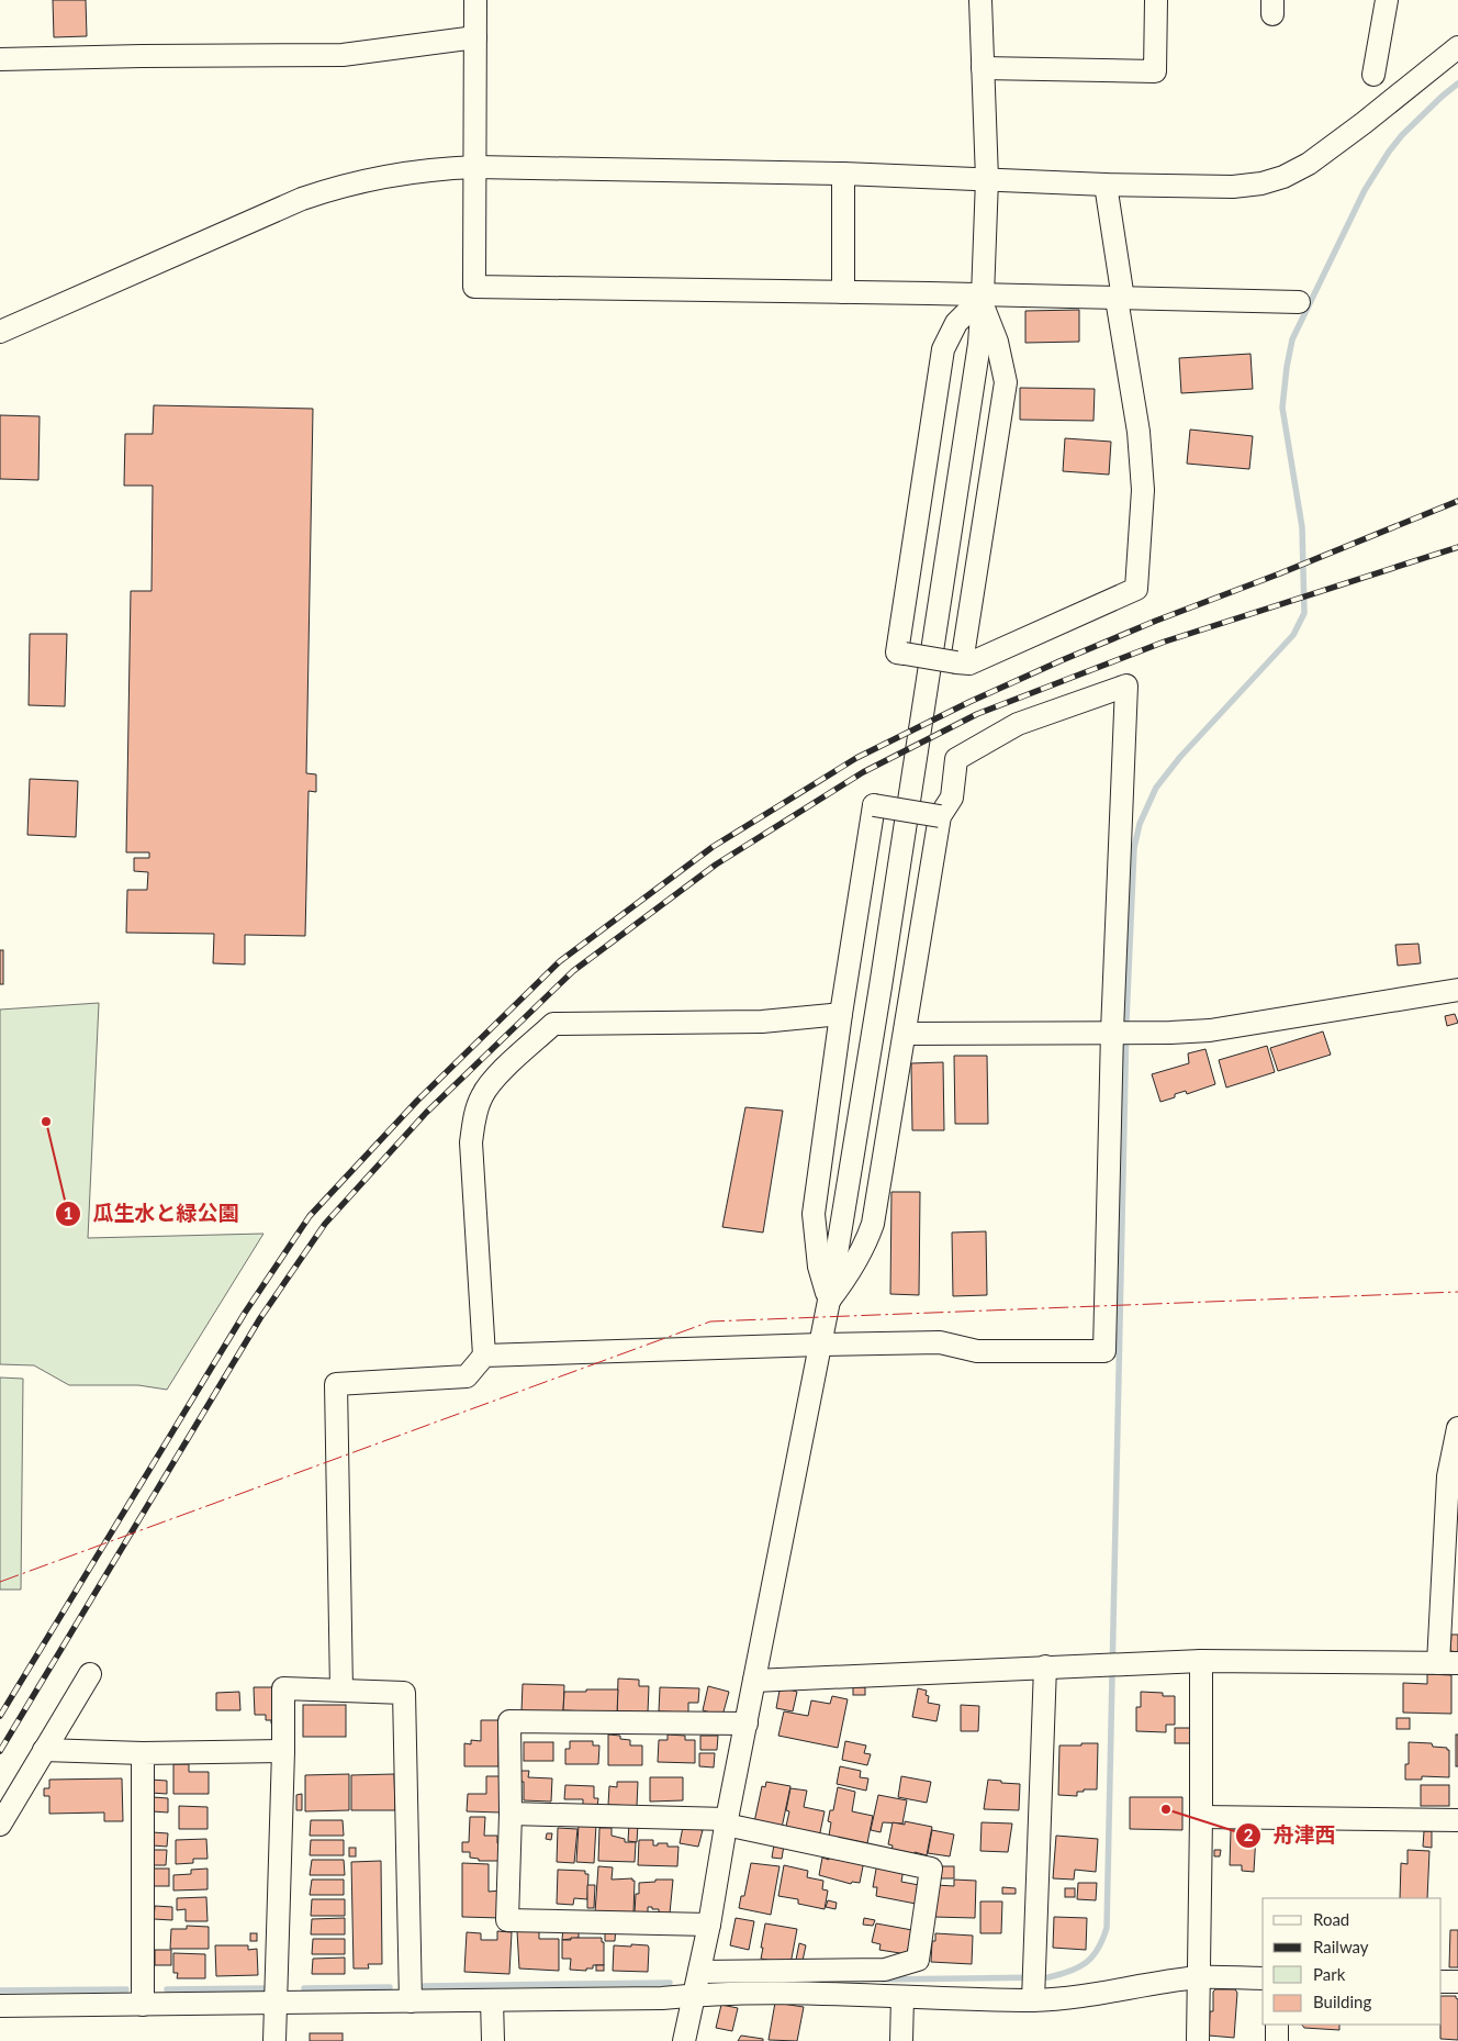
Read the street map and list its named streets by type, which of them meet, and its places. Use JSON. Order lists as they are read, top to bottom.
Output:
{
  "places": ["瓜生水と緑公園", "舟津西"],
  "legend": [
    "Road",
    "Railway",
    "Park",
    "Building"
  ]
}
